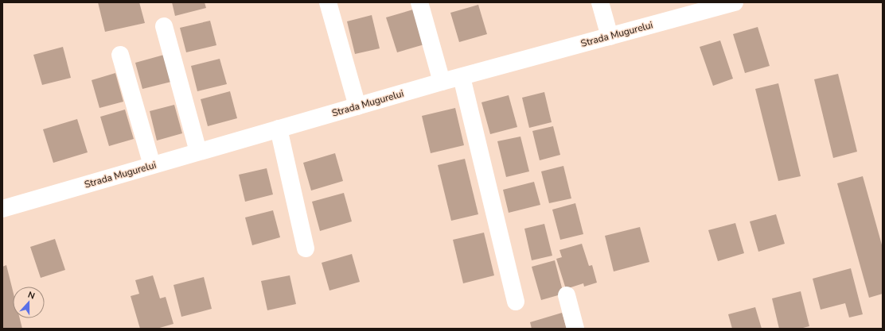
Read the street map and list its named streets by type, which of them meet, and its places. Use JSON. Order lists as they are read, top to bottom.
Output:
{
  "streets": {
    "street": ["Strada Mugurelui"]
  },
  "north": "top"
}
